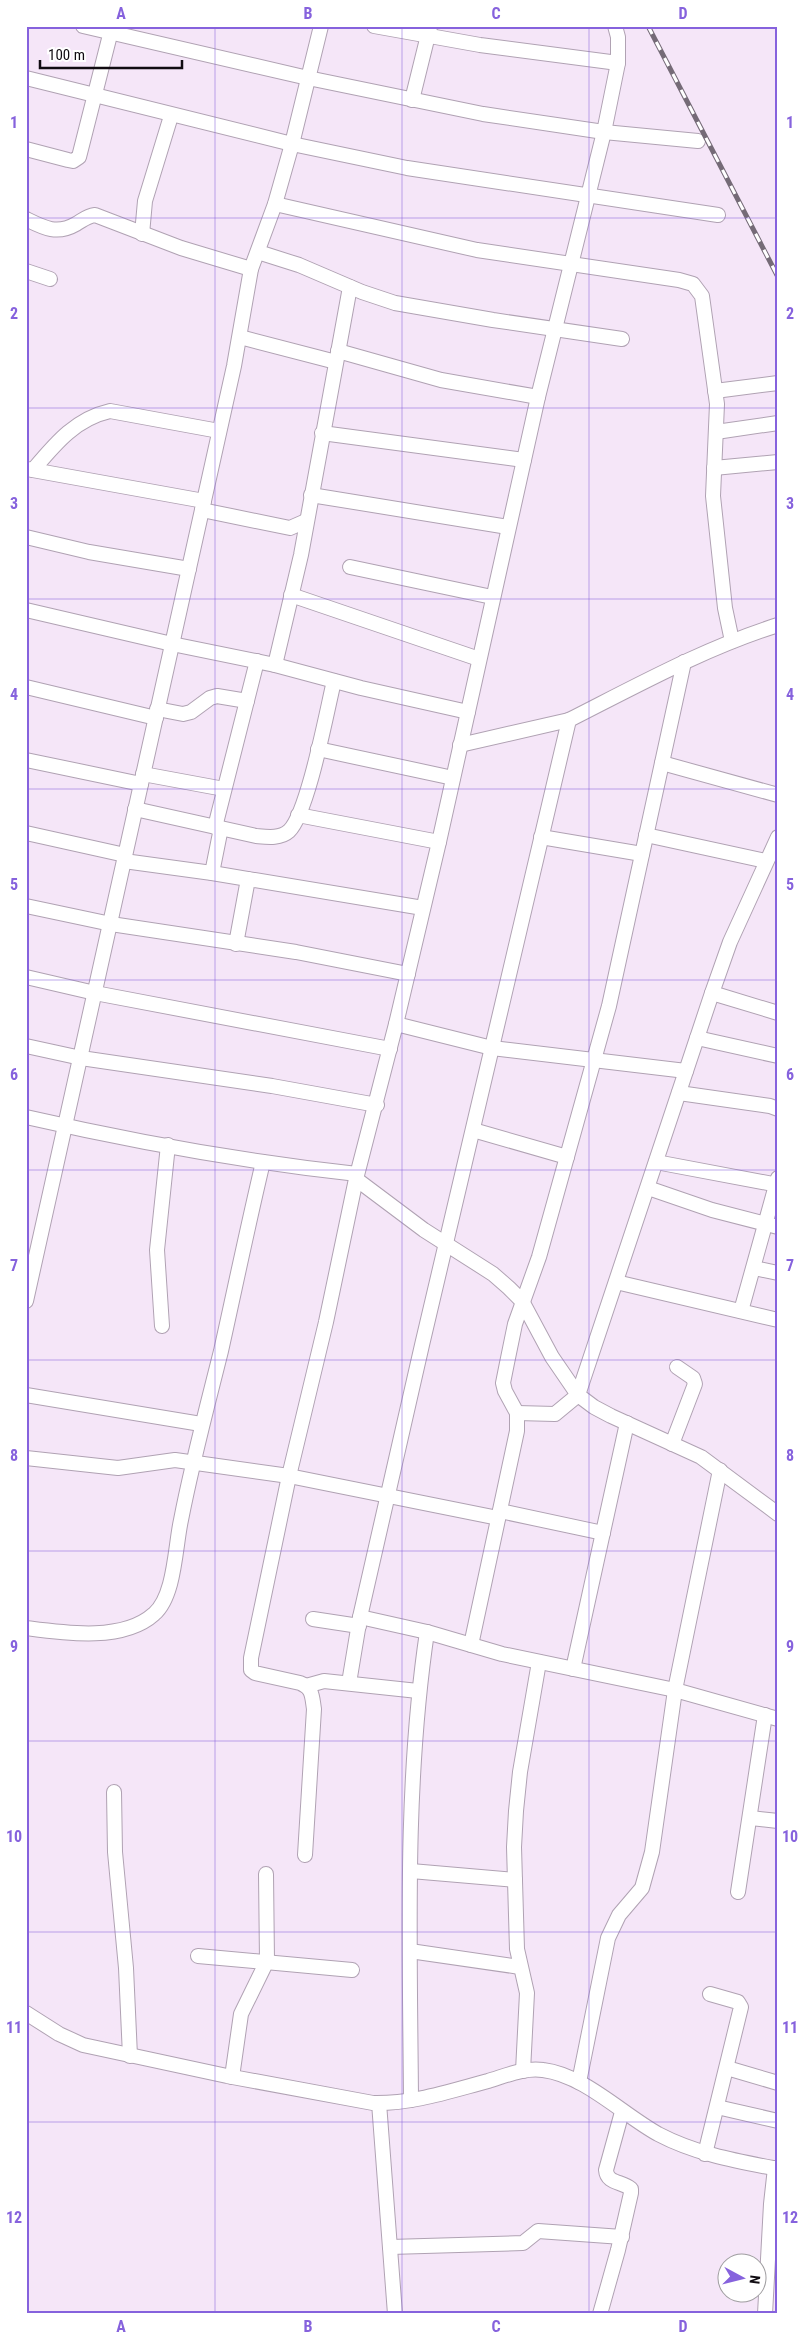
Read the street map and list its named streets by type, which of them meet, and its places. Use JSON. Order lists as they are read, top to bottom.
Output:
{
  "scale_bar": "100 m",
  "north": "right",
  "grid": {
    "columns": [
      "A",
      "B",
      "C",
      "D"
    ],
    "rows": [
      "1",
      "2",
      "3",
      "4",
      "5",
      "6",
      "7",
      "8",
      "9",
      "10",
      "11",
      "12"
    ]
  }
}
